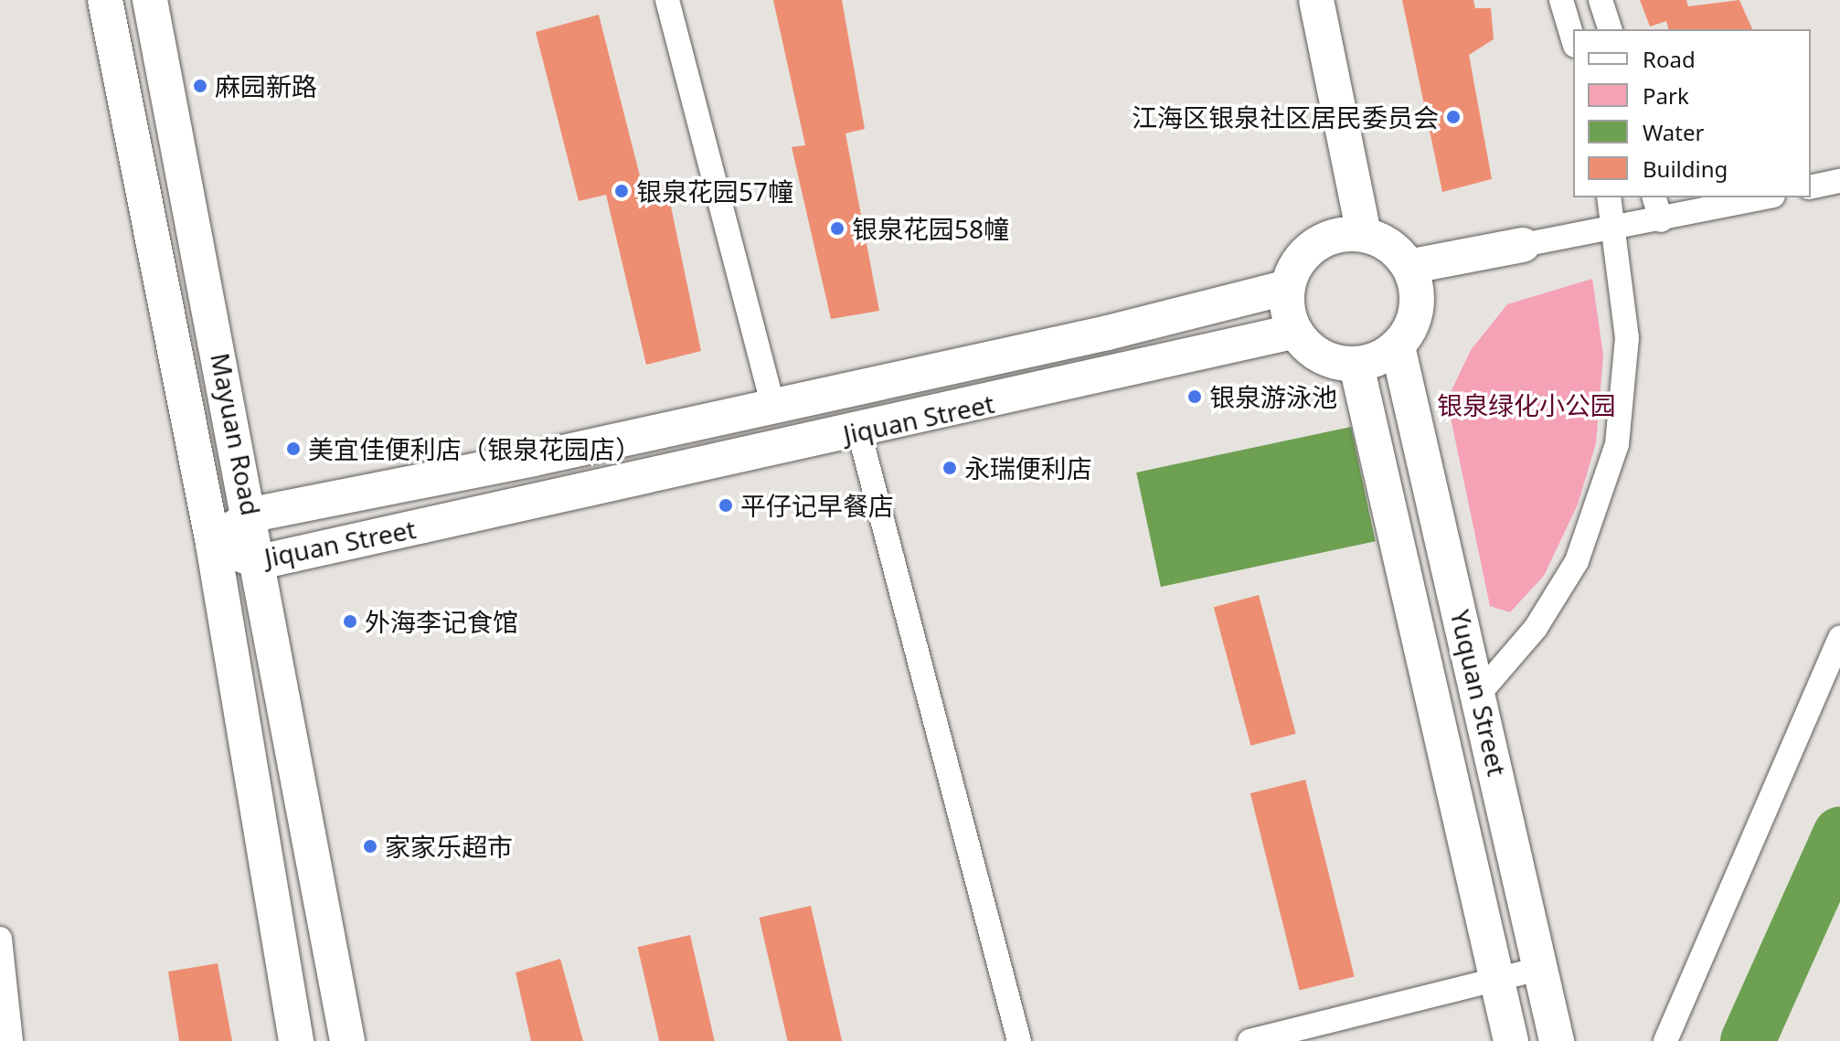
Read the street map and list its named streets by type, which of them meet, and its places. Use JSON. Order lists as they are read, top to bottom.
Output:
{
  "streets": {
    "street": ["Jiquan Street", "Mayuan Road", "Yuquan Street"]
  },
  "crossings": [
    ["Jiquan Street", "Mayuan Road"],
    ["Jiquan Street", "Yuquan Street"]
  ],
  "parks": ["银泉绿化小公园"],
  "places": [
    "麻园新路",
    "江海区银泉社区居民委员会",
    "银泉花园57幢",
    "银泉花园58幢",
    "银泉游泳池",
    "美宜佳便利店（银泉花园店）",
    "永瑞便利店",
    "平仔记早餐店",
    "外海李记食馆",
    "家家乐超市"
  ],
  "legend": [
    "Road",
    "Park",
    "Water",
    "Building"
  ]
}
